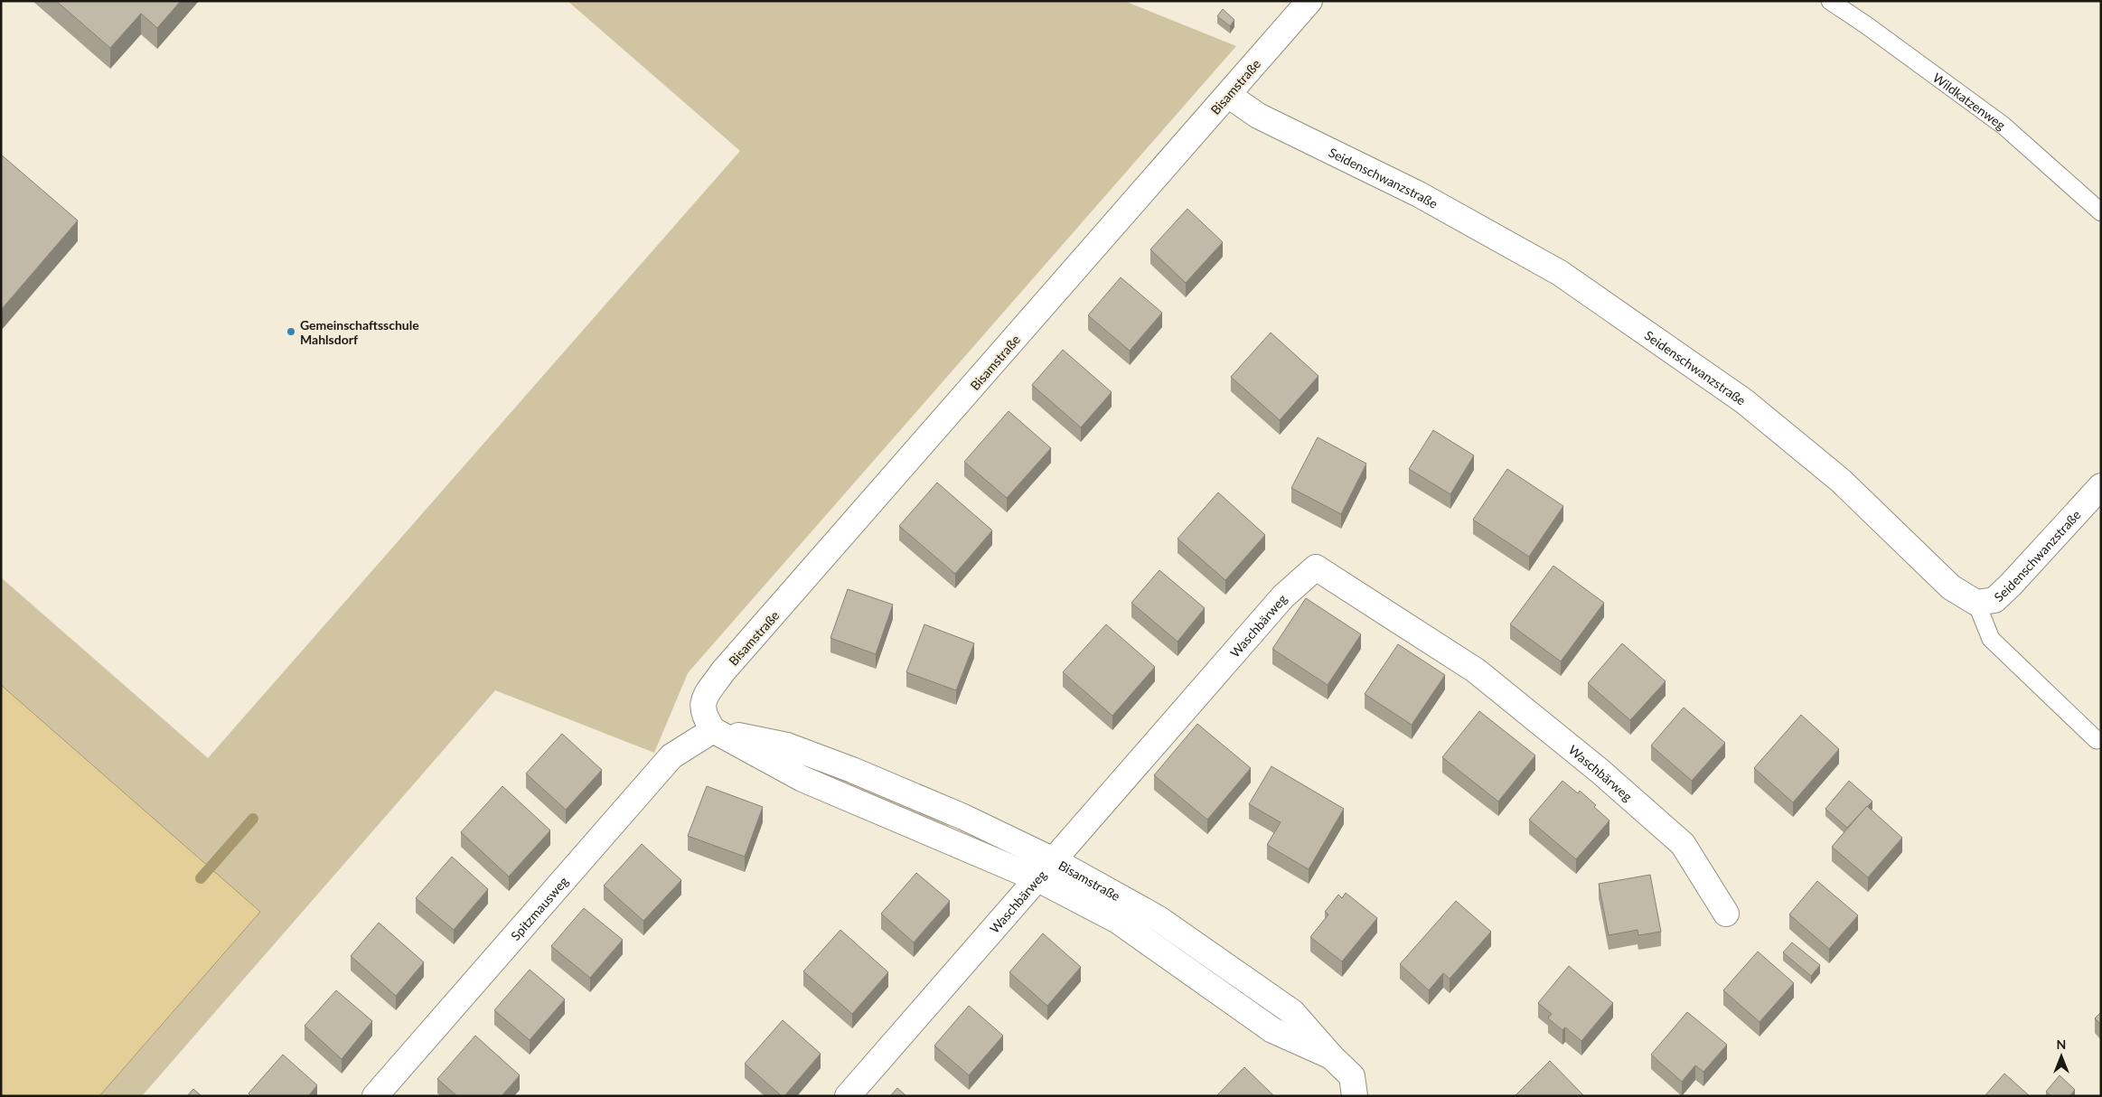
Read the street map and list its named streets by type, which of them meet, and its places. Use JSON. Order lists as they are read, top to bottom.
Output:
{
  "streets": {
    "street": [
      "Bisamstraße",
      "Seidenschwanzstraße",
      "Waschbärweg",
      "Spitzmausweg"
    ],
    "lane": ["Wildkatzenweg"]
  },
  "crossings": [
    ["Bisamstraße", "Seidenschwanzstraße"],
    ["Bisamstraße", "Waschbärweg"],
    ["Bisamstraße", "Spitzmausweg"]
  ],
  "places": ["Gemeinschaftsschule Mahlsdorf"],
  "north": "top"
}
